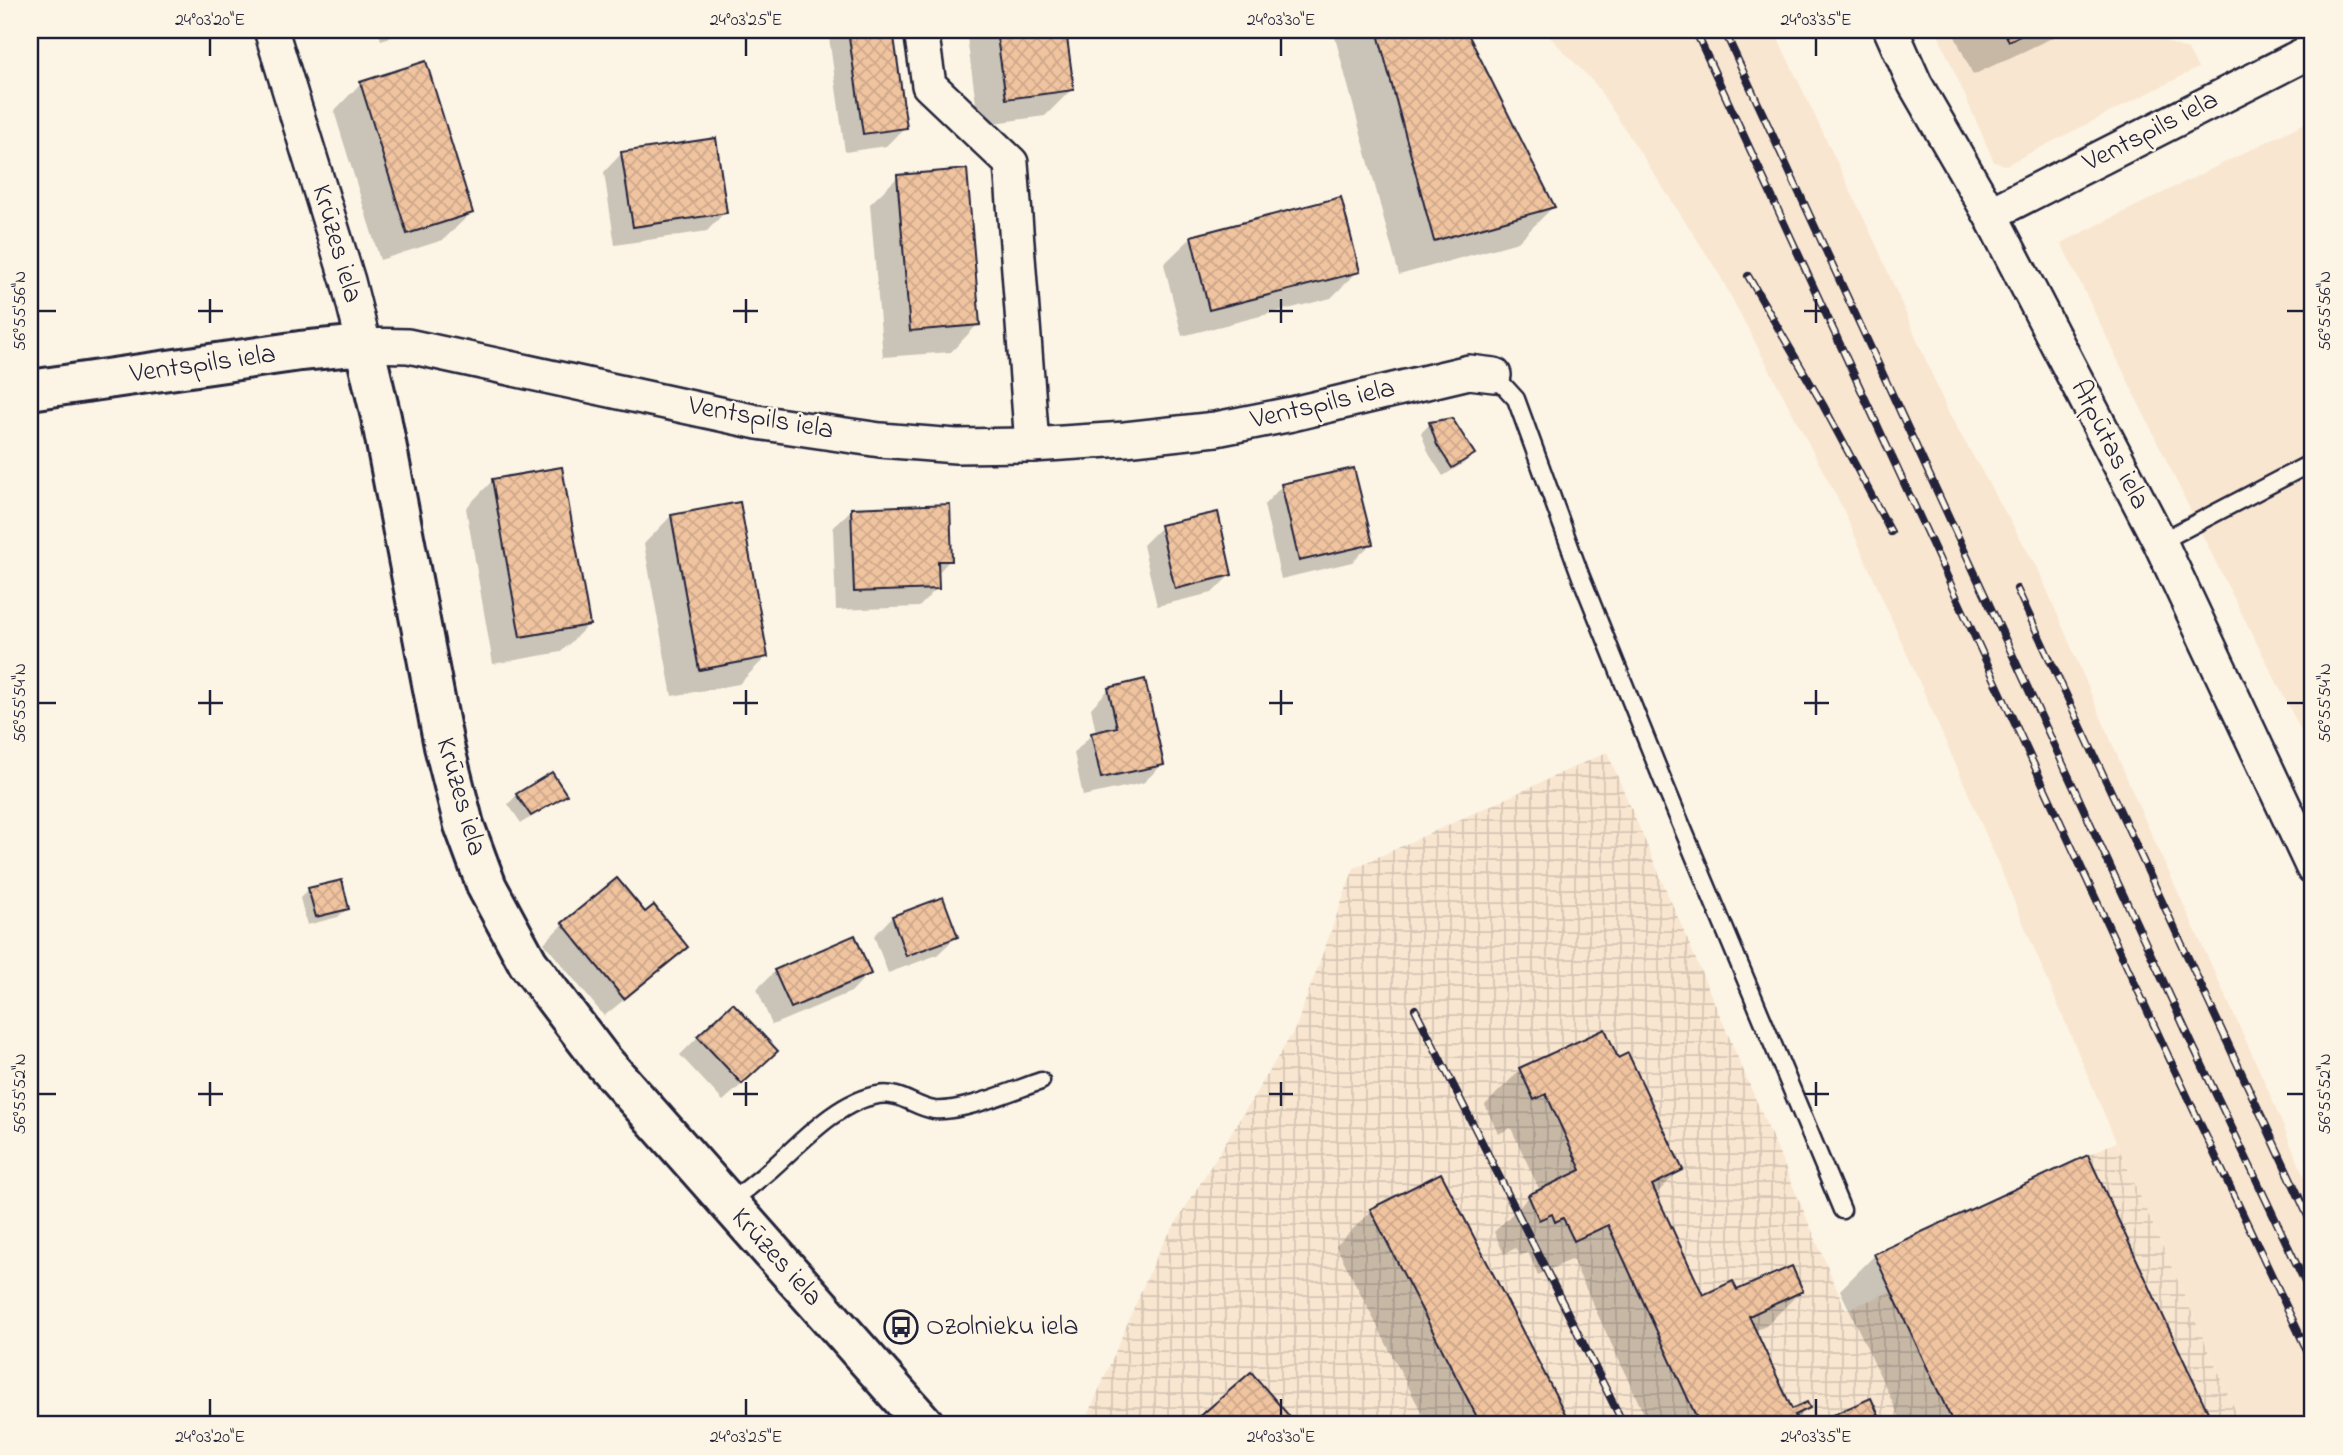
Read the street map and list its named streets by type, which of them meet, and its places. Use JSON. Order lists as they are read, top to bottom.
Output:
{
  "streets": {
    "street": ["Ventspils iela", "Krūzes iela", "Atpūtas iela"]
  },
  "crossings": [
    ["Ventspils iela", "Krūzes iela"],
    ["Ventspils iela", "Atpūtas iela"]
  ],
  "places": {
    "bus stop": ["Ozolnieku iela"]
  },
  "coordinates": [
    "24°03'20\"E",
    "24°03'25\"E",
    "24°03'30\"E",
    "24°03'35\"E",
    "56°55'56\"N",
    "56°55'54\"N",
    "56°55'52\"N"
  ]
}
